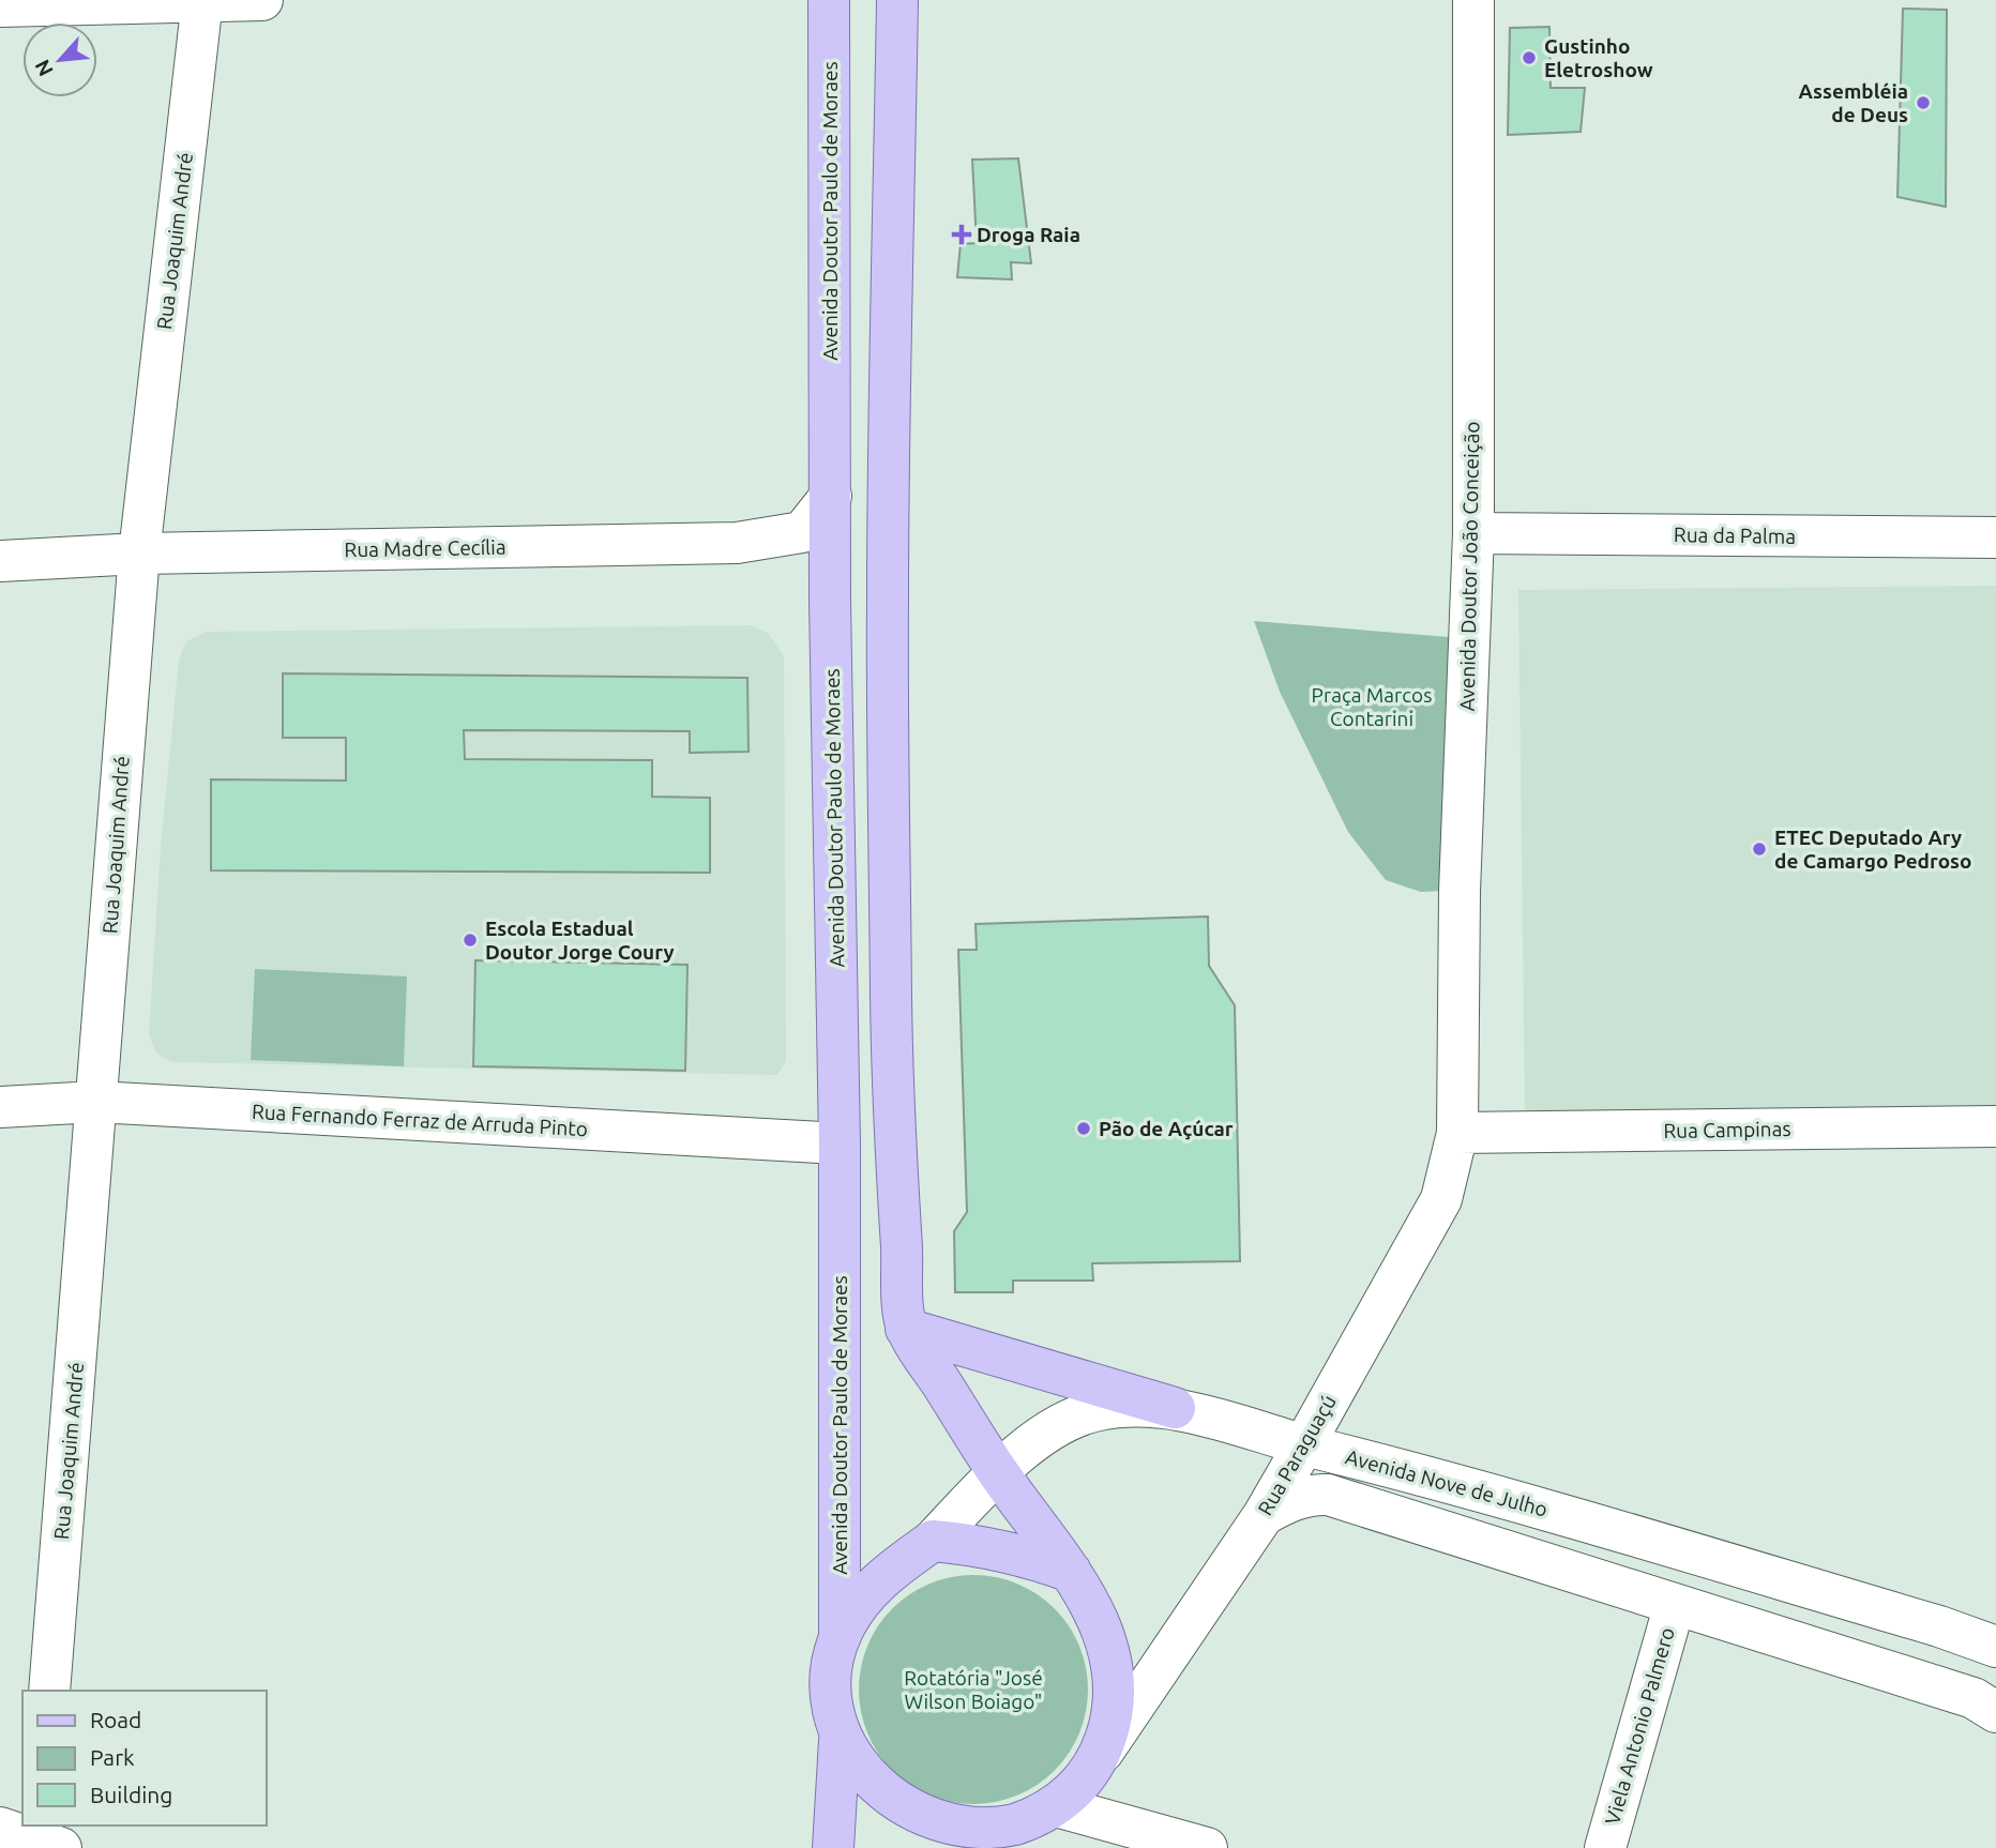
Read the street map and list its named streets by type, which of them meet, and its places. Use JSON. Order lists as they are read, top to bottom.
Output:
{
  "streets": {
    "main road": ["Avenida Doutor Paulo de Moraes"],
    "street": [
      "Rua Joaquim André",
      "Rua da Palma",
      "Rua Madre Cecília",
      "Avenida Doutor João Conceição",
      "Rua Fernando Ferraz de Arruda Pinto",
      "Rua Campinas",
      "Rua Paraguaçú",
      "Avenida Nove de Julho",
      "Viela Antonio Palmero"
    ]
  },
  "crossings": [
    ["Avenida Doutor Paulo de Moraes", "Rua Madre Cecília"],
    ["Avenida Doutor Paulo de Moraes", "Rua Fernando Ferraz de Arruda Pinto"],
    ["Rua Joaquim André", "Rua Madre Cecília"],
    ["Rua Joaquim André", "Rua Fernando Ferraz de Arruda Pinto"],
    ["Rua da Palma", "Avenida Doutor João Conceição"],
    ["Avenida Doutor João Conceição", "Rua Campinas"],
    ["Avenida Doutor João Conceição", "Rua Paraguaçú"],
    ["Rua Campinas", "Rua Paraguaçú"],
    ["Rua Paraguaçú", "Avenida Nove de Julho"],
    ["Avenida Nove de Julho", "Viela Antonio Palmero"]
  ],
  "parks": ["Praça Marcos Contarini", "Rotatória \"José Wilson Boiago\""],
  "places": {
    "other": [
      "Gustinho Eletroshow",
      "Assembléia de Deus",
      "ETEC Deputado Ary de Camargo Pedroso",
      "Escola Estadual Doutor Jorge Coury",
      "Pão de Açúcar"
    ],
    "health": ["Droga Raia"]
  },
  "legend": ["Road", "Park", "Building"],
  "north": "bottom left"
}
